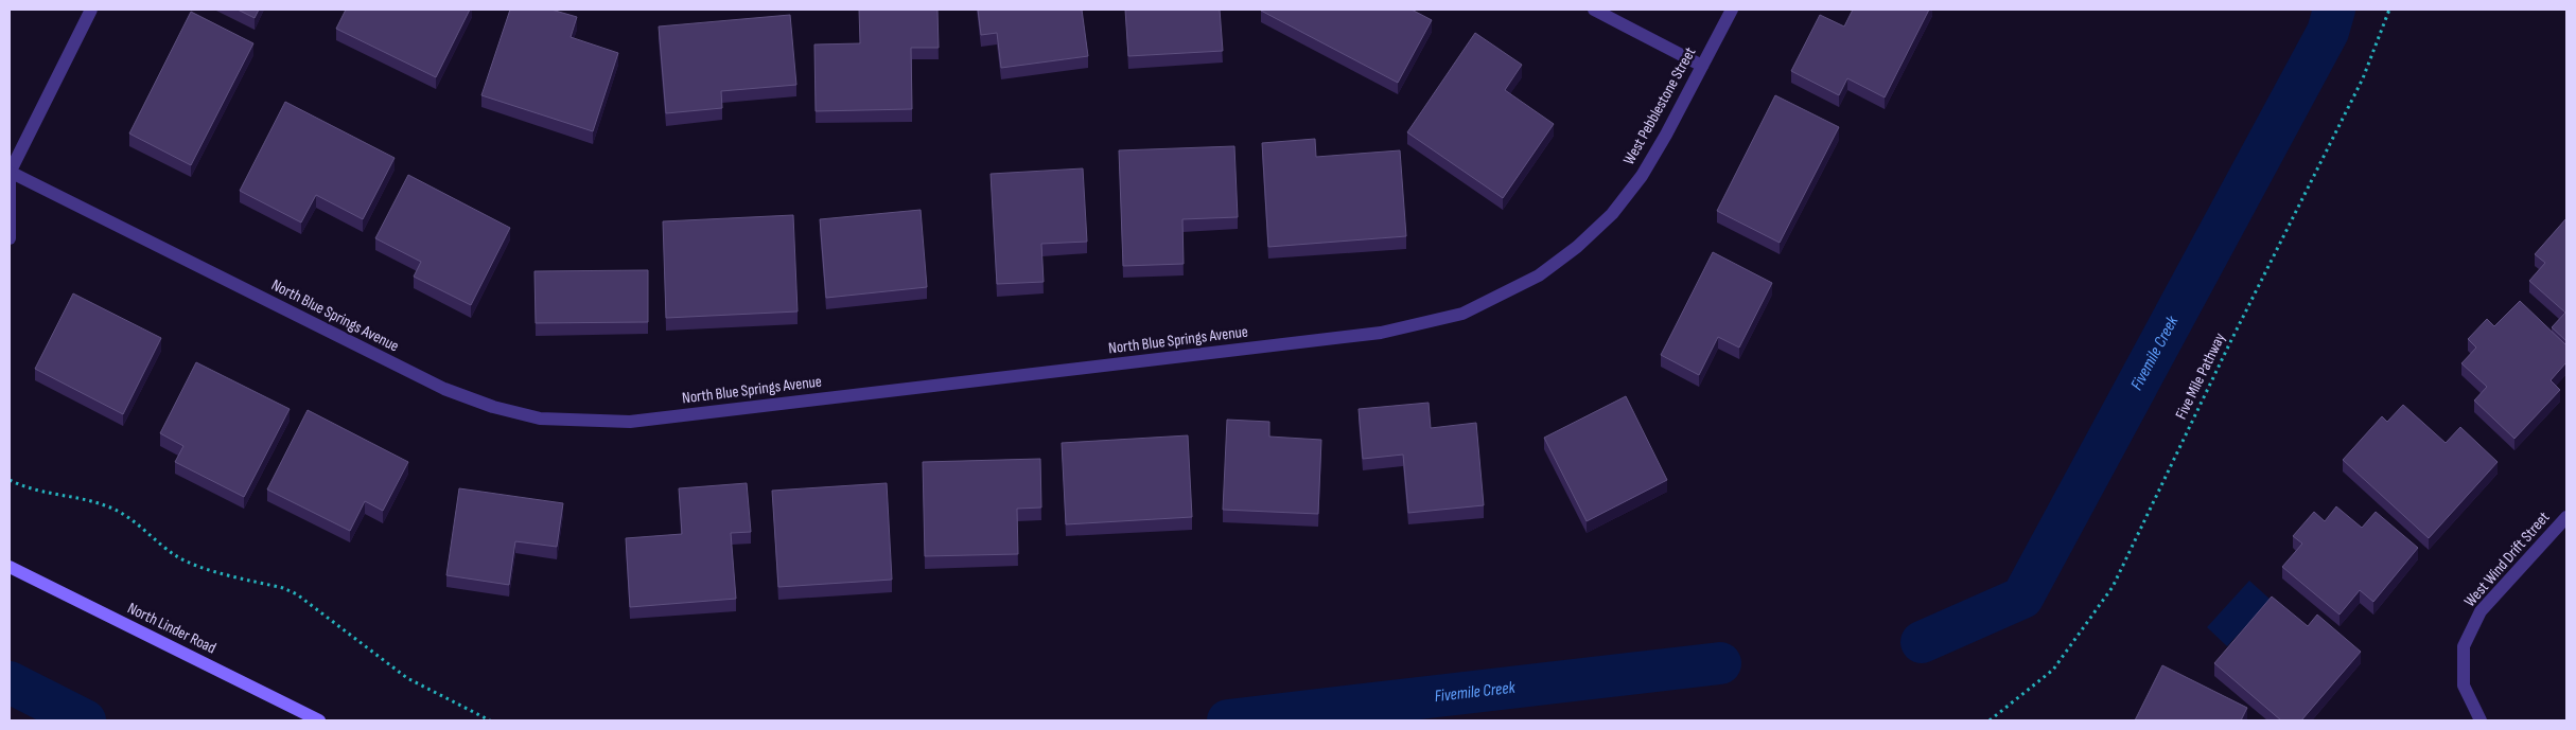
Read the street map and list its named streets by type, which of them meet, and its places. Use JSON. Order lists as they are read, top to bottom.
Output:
{
  "streets": {
    "main road": ["North Linder Road"],
    "street": ["West Pebblestone Street", "North Blue Springs Avenue", "West Wind Drift Street"],
    "path": ["Five Mile Pathway"]
  },
  "crossings": [
    ["West Pebblestone Street", "North Blue Springs Avenue"]
  ],
  "water": ["Fivemile Creek"]
}
